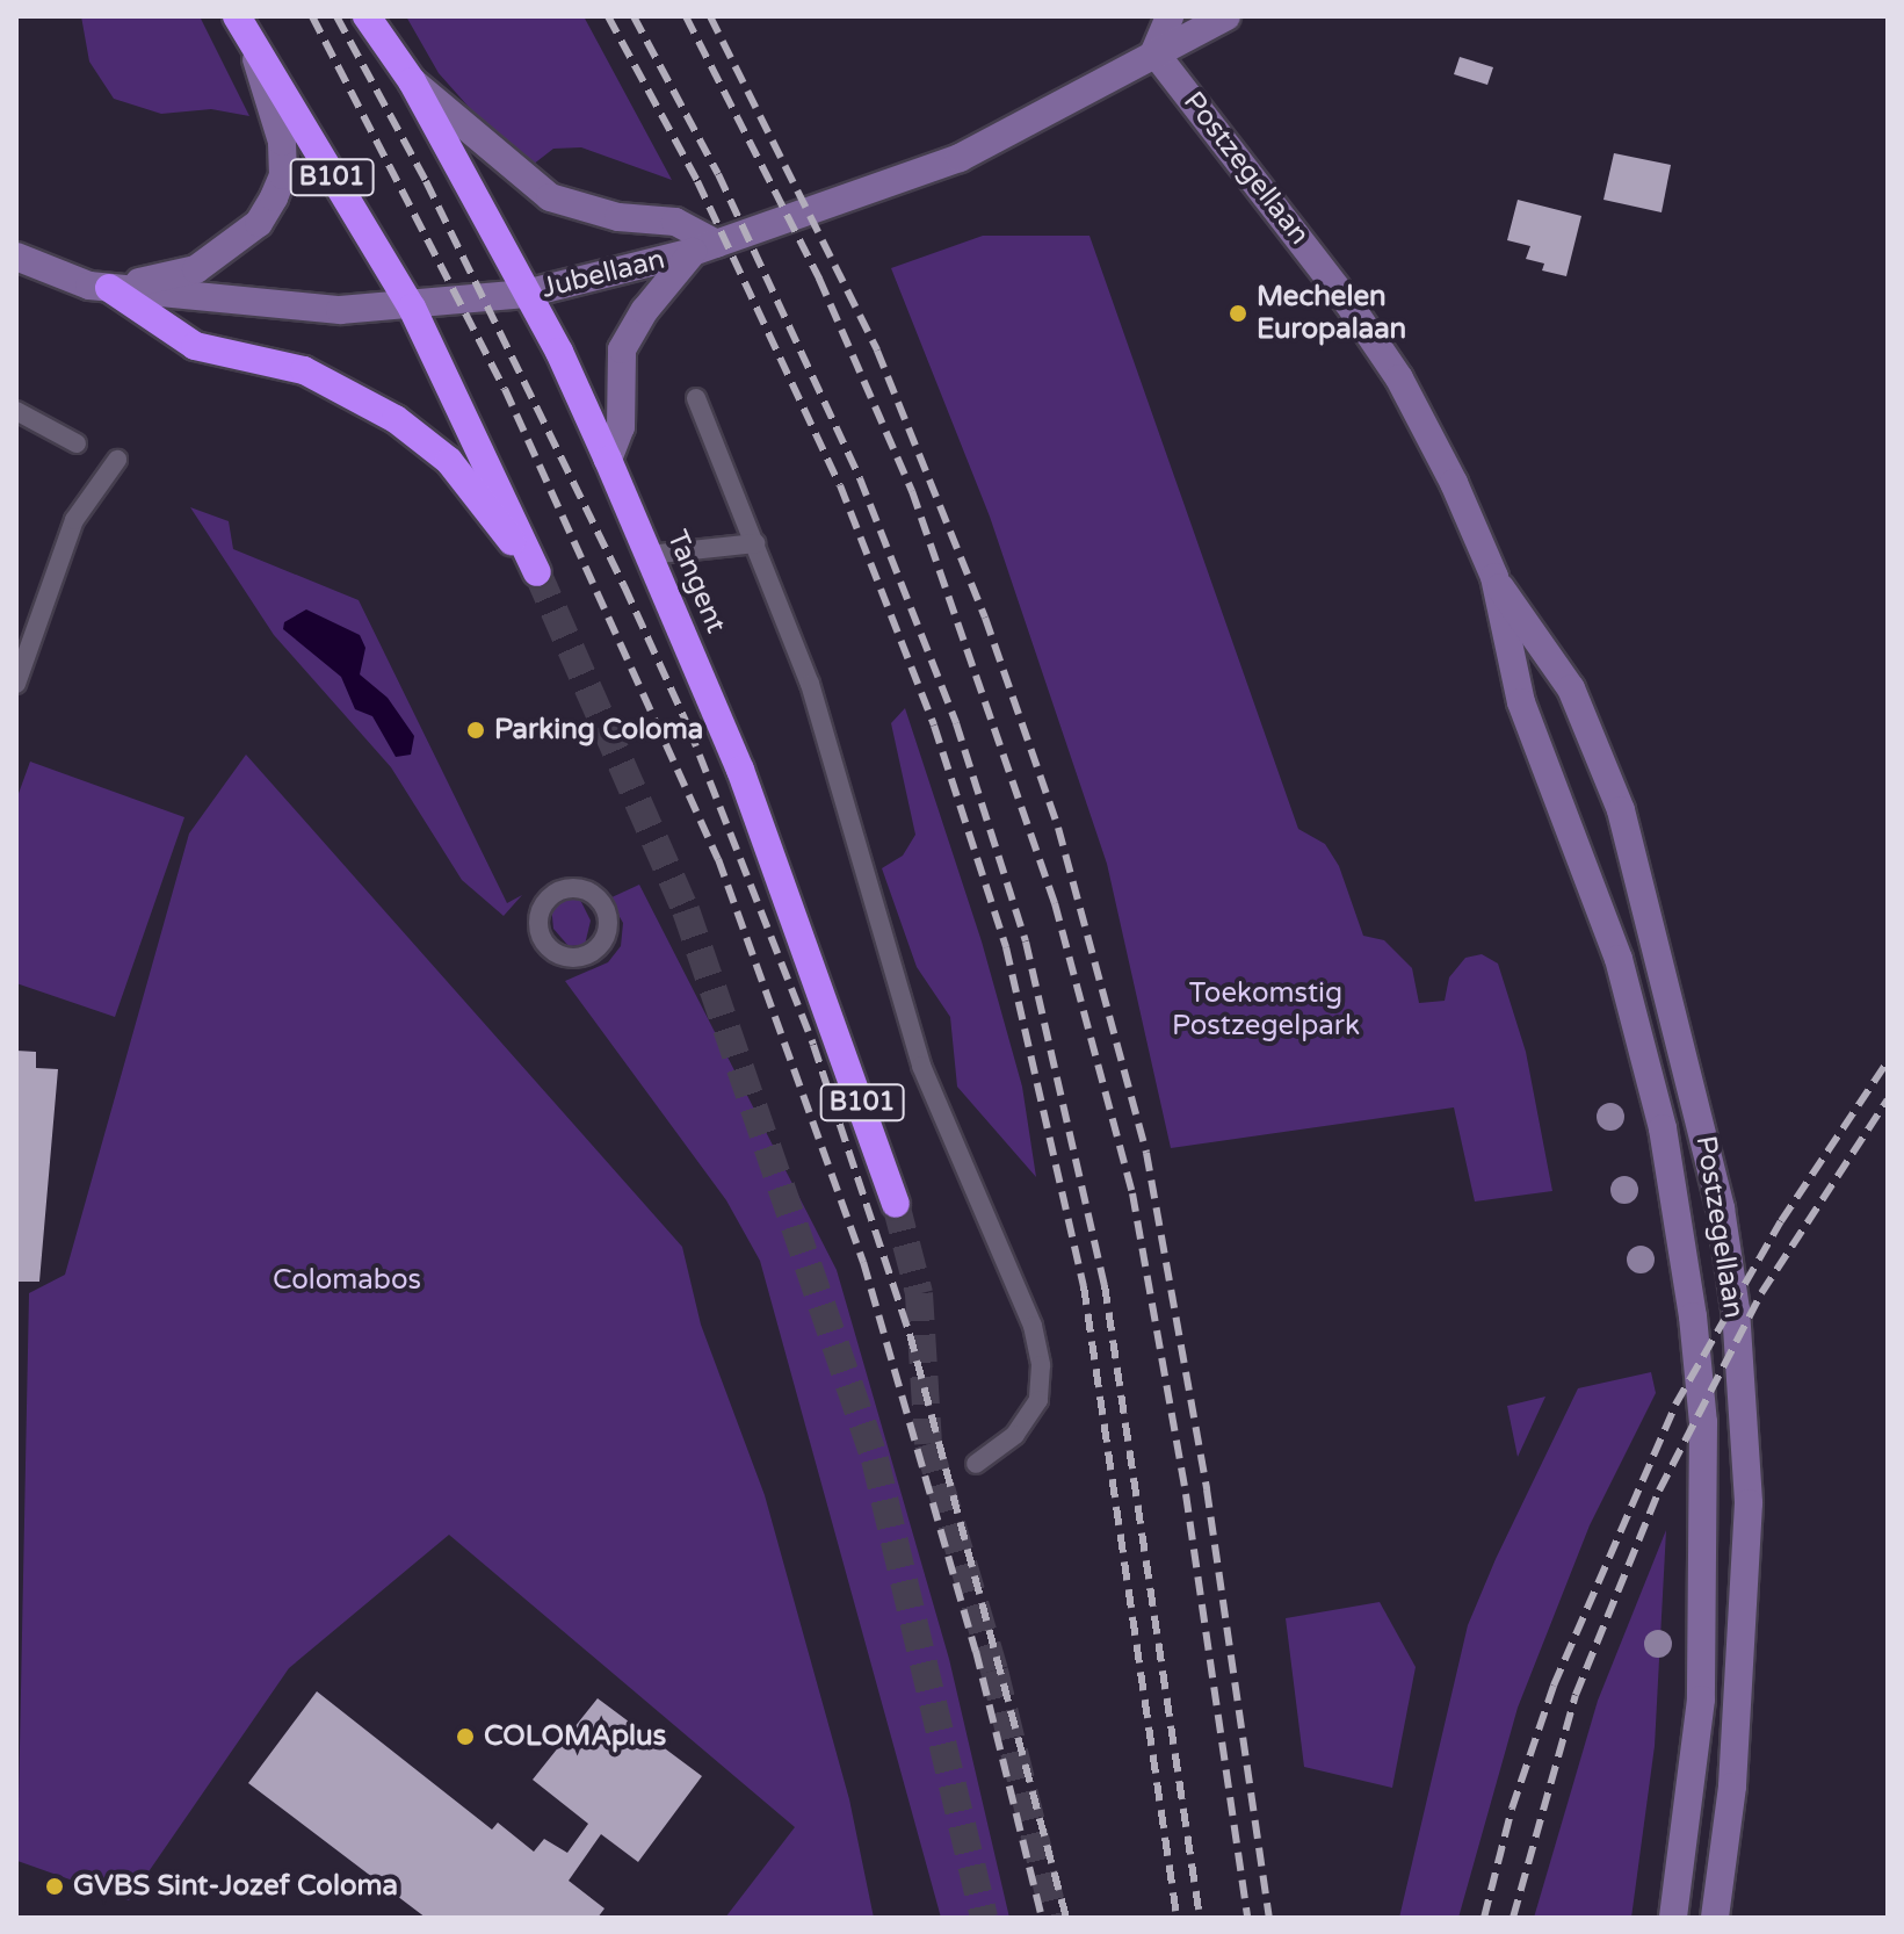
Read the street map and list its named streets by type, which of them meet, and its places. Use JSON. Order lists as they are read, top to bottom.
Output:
{
  "streets": {
    "highway": ["B101", "Tangent"],
    "main road": ["Postzegellaan", "Jubellaan"]
  },
  "crossings": [
    ["Postzegellaan", "Jubellaan"],
    ["B101", "Jubellaan"],
    ["Jubellaan", "Tangent"]
  ],
  "parks": ["Toekomstig Postzegelpark", "Colomabos"],
  "places": [
    "Mechelen Europalaan",
    "Parking Coloma",
    "COLOMAplus",
    "GVBS Sint-Jozef Coloma"
  ]
}
